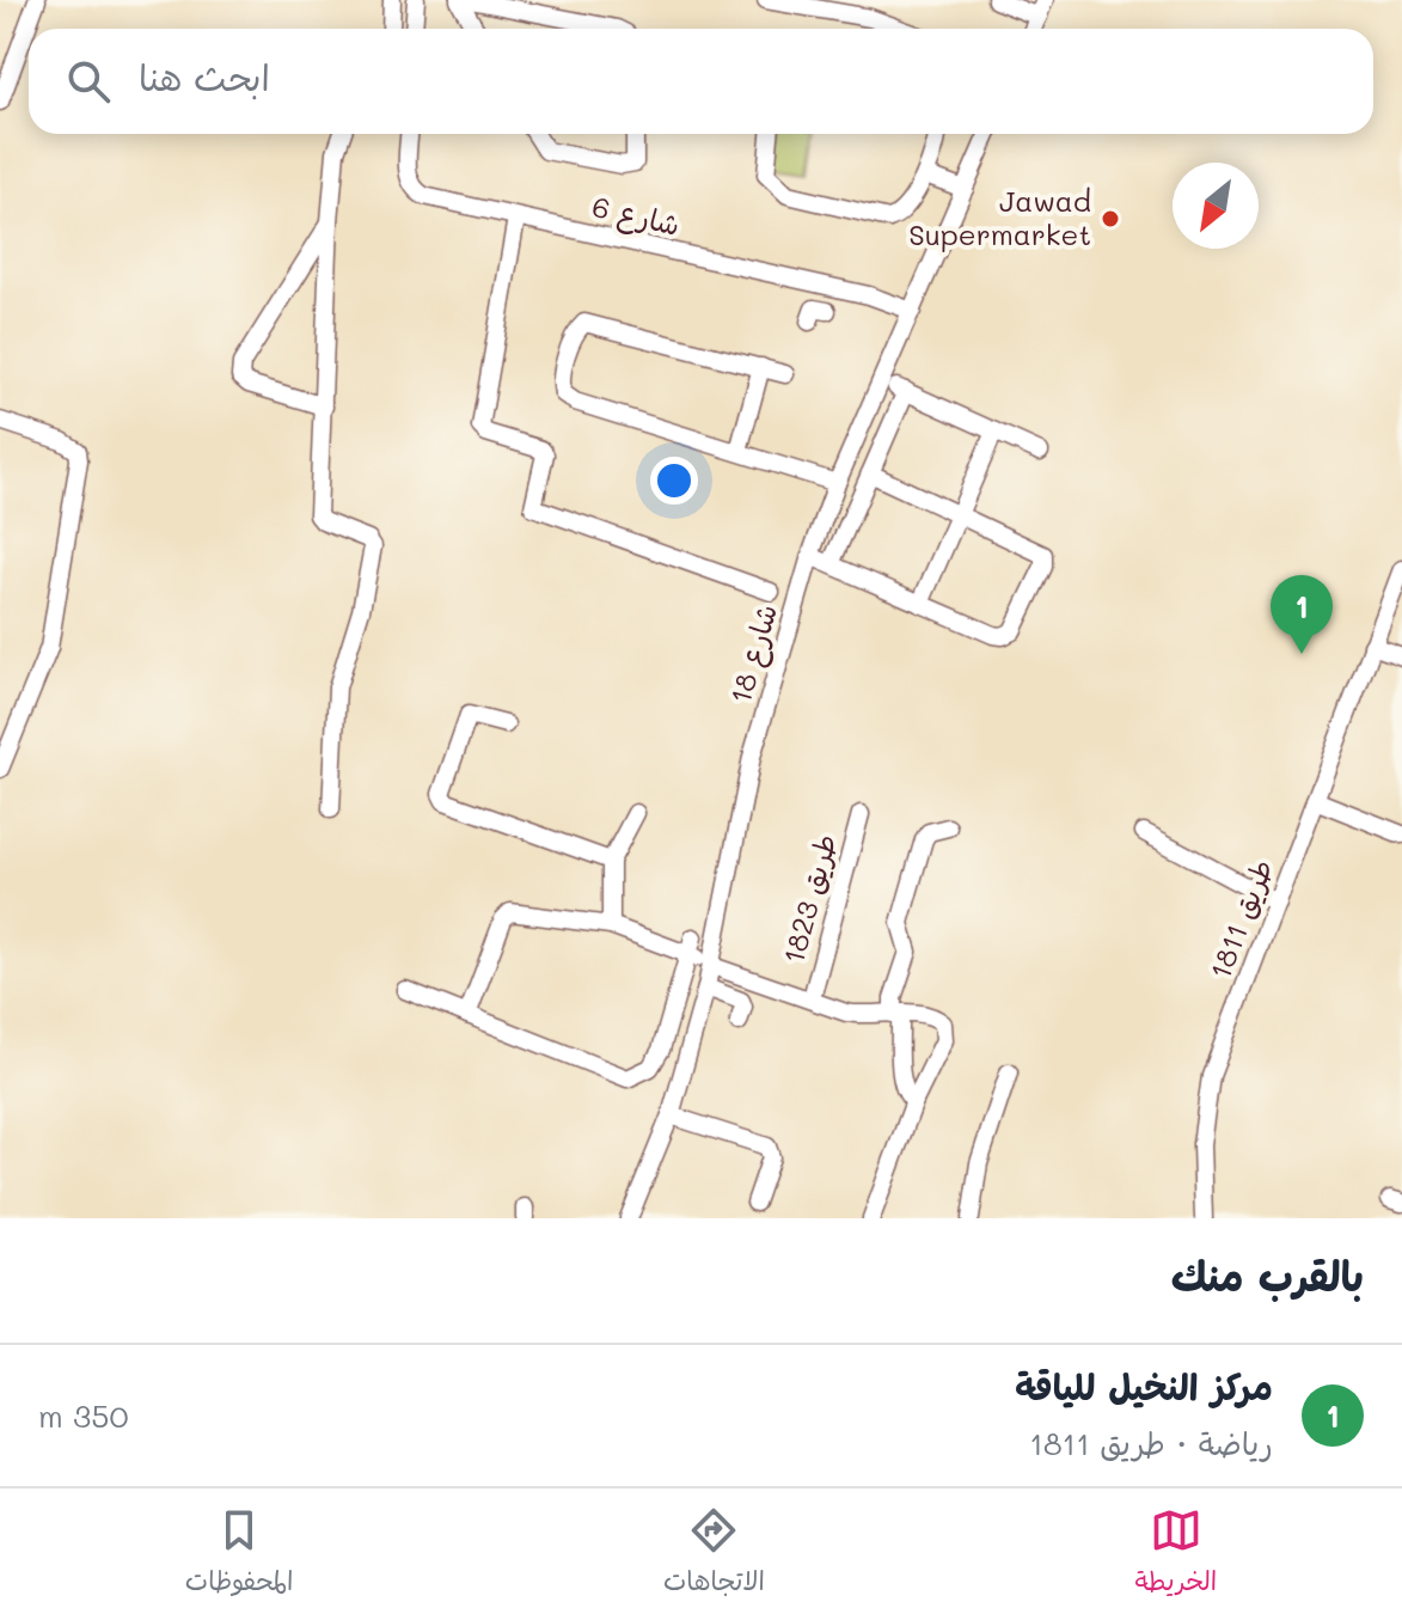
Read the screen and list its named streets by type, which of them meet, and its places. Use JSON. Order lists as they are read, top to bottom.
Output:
{
  "streets": {
    "street": [
      "شارع 6",
      "شارع 18",
      "طريق 1823",
      "طريق 1811"
    ]
  },
  "crossings": [
    ["شارع 6", "شارع 18"]
  ],
  "places": ["Jawad Supermarket"],
  "north": "bottom left",
  "page": {
    "search": "ابحث هنا",
    "pins": "1",
    "heading": "بالقرب منك",
    "list": [
      {
        "mark": "1",
        "name": "مركز النخيل للياقة",
        "note": "رياضة · طريق 1811",
        "value": "350 m"
      }
    ],
    "nav": ["الخريطة", "الاتجاهات", "المحفوظات"]
  }
}
